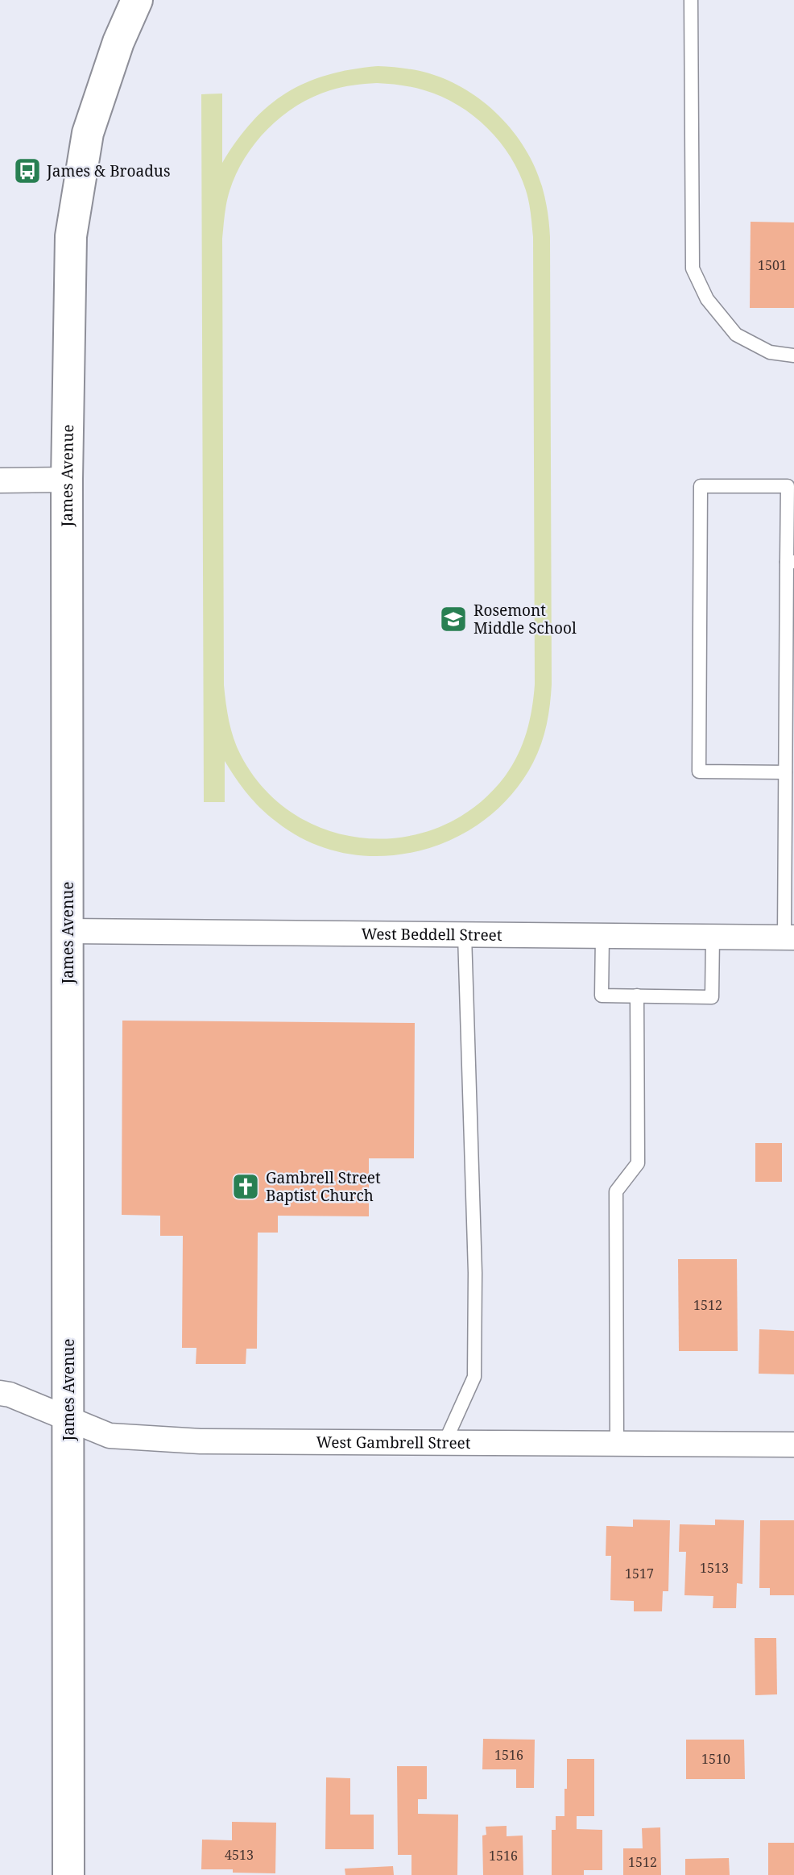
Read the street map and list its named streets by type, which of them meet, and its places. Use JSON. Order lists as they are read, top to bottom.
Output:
{
  "streets": {
    "main road": ["James Avenue"],
    "street": ["West Beddell Street", "West Gambrell Street"]
  },
  "crossings": [
    ["James Avenue", "West Beddell Street"],
    ["James Avenue", "West Gambrell Street"]
  ],
  "places": {
    "bus stop": ["James & Broadus"],
    "school or university": ["Rosemont Middle School"],
    "church": ["Gambrell Street Baptist Church"]
  },
  "house_numbers": [
    "1501",
    "1512",
    "1513",
    "1517",
    "1516",
    "1510",
    "4513",
    "1516",
    "1512"
  ]
}
